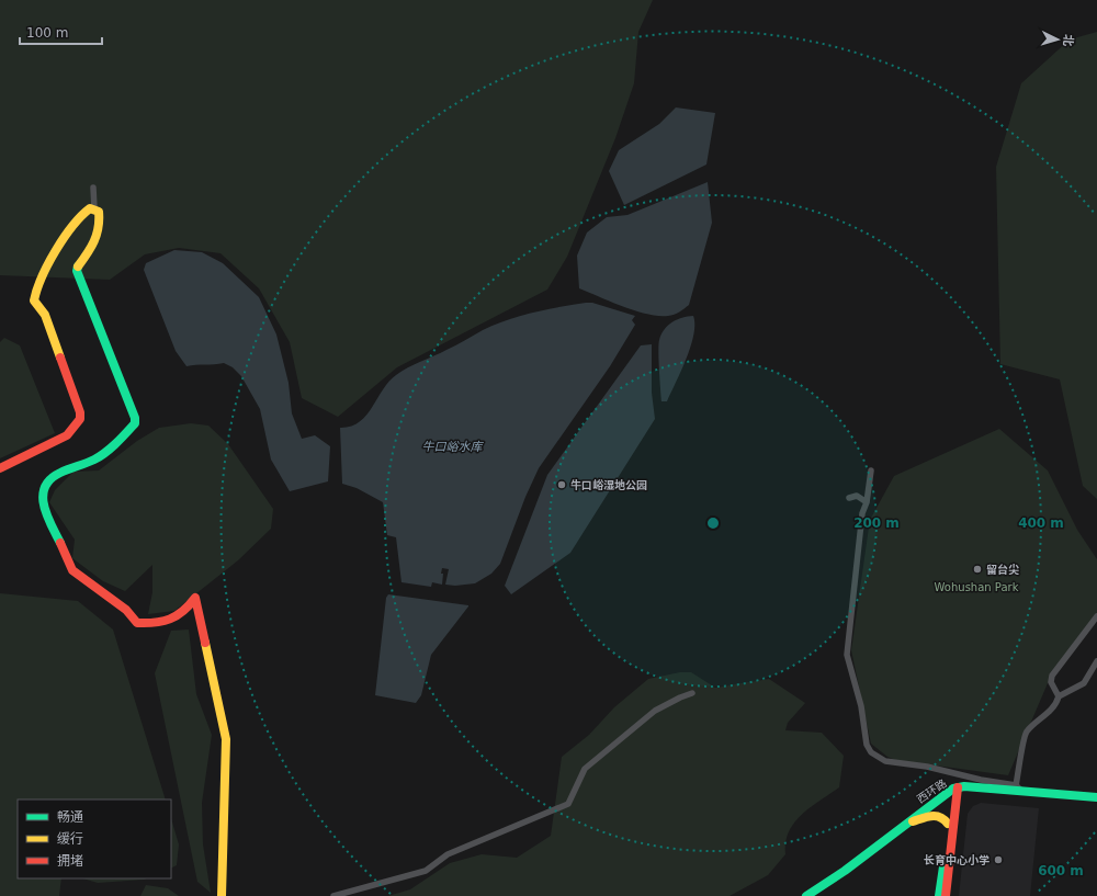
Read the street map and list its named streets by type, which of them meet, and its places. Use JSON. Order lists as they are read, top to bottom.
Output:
{
  "streets": {
    "street": ["西环路"]
  },
  "water": ["牛口峪水库"],
  "parks": ["Wohushan Park"],
  "places": ["牛口峪湿地公园", "留台尖", "长育中心小学"],
  "legend": ["畅通", "缓行", "拥堵"],
  "scale_bar": "100 m",
  "north": "right",
  "rings": ["200 m", "400 m", "600 m"]
}
